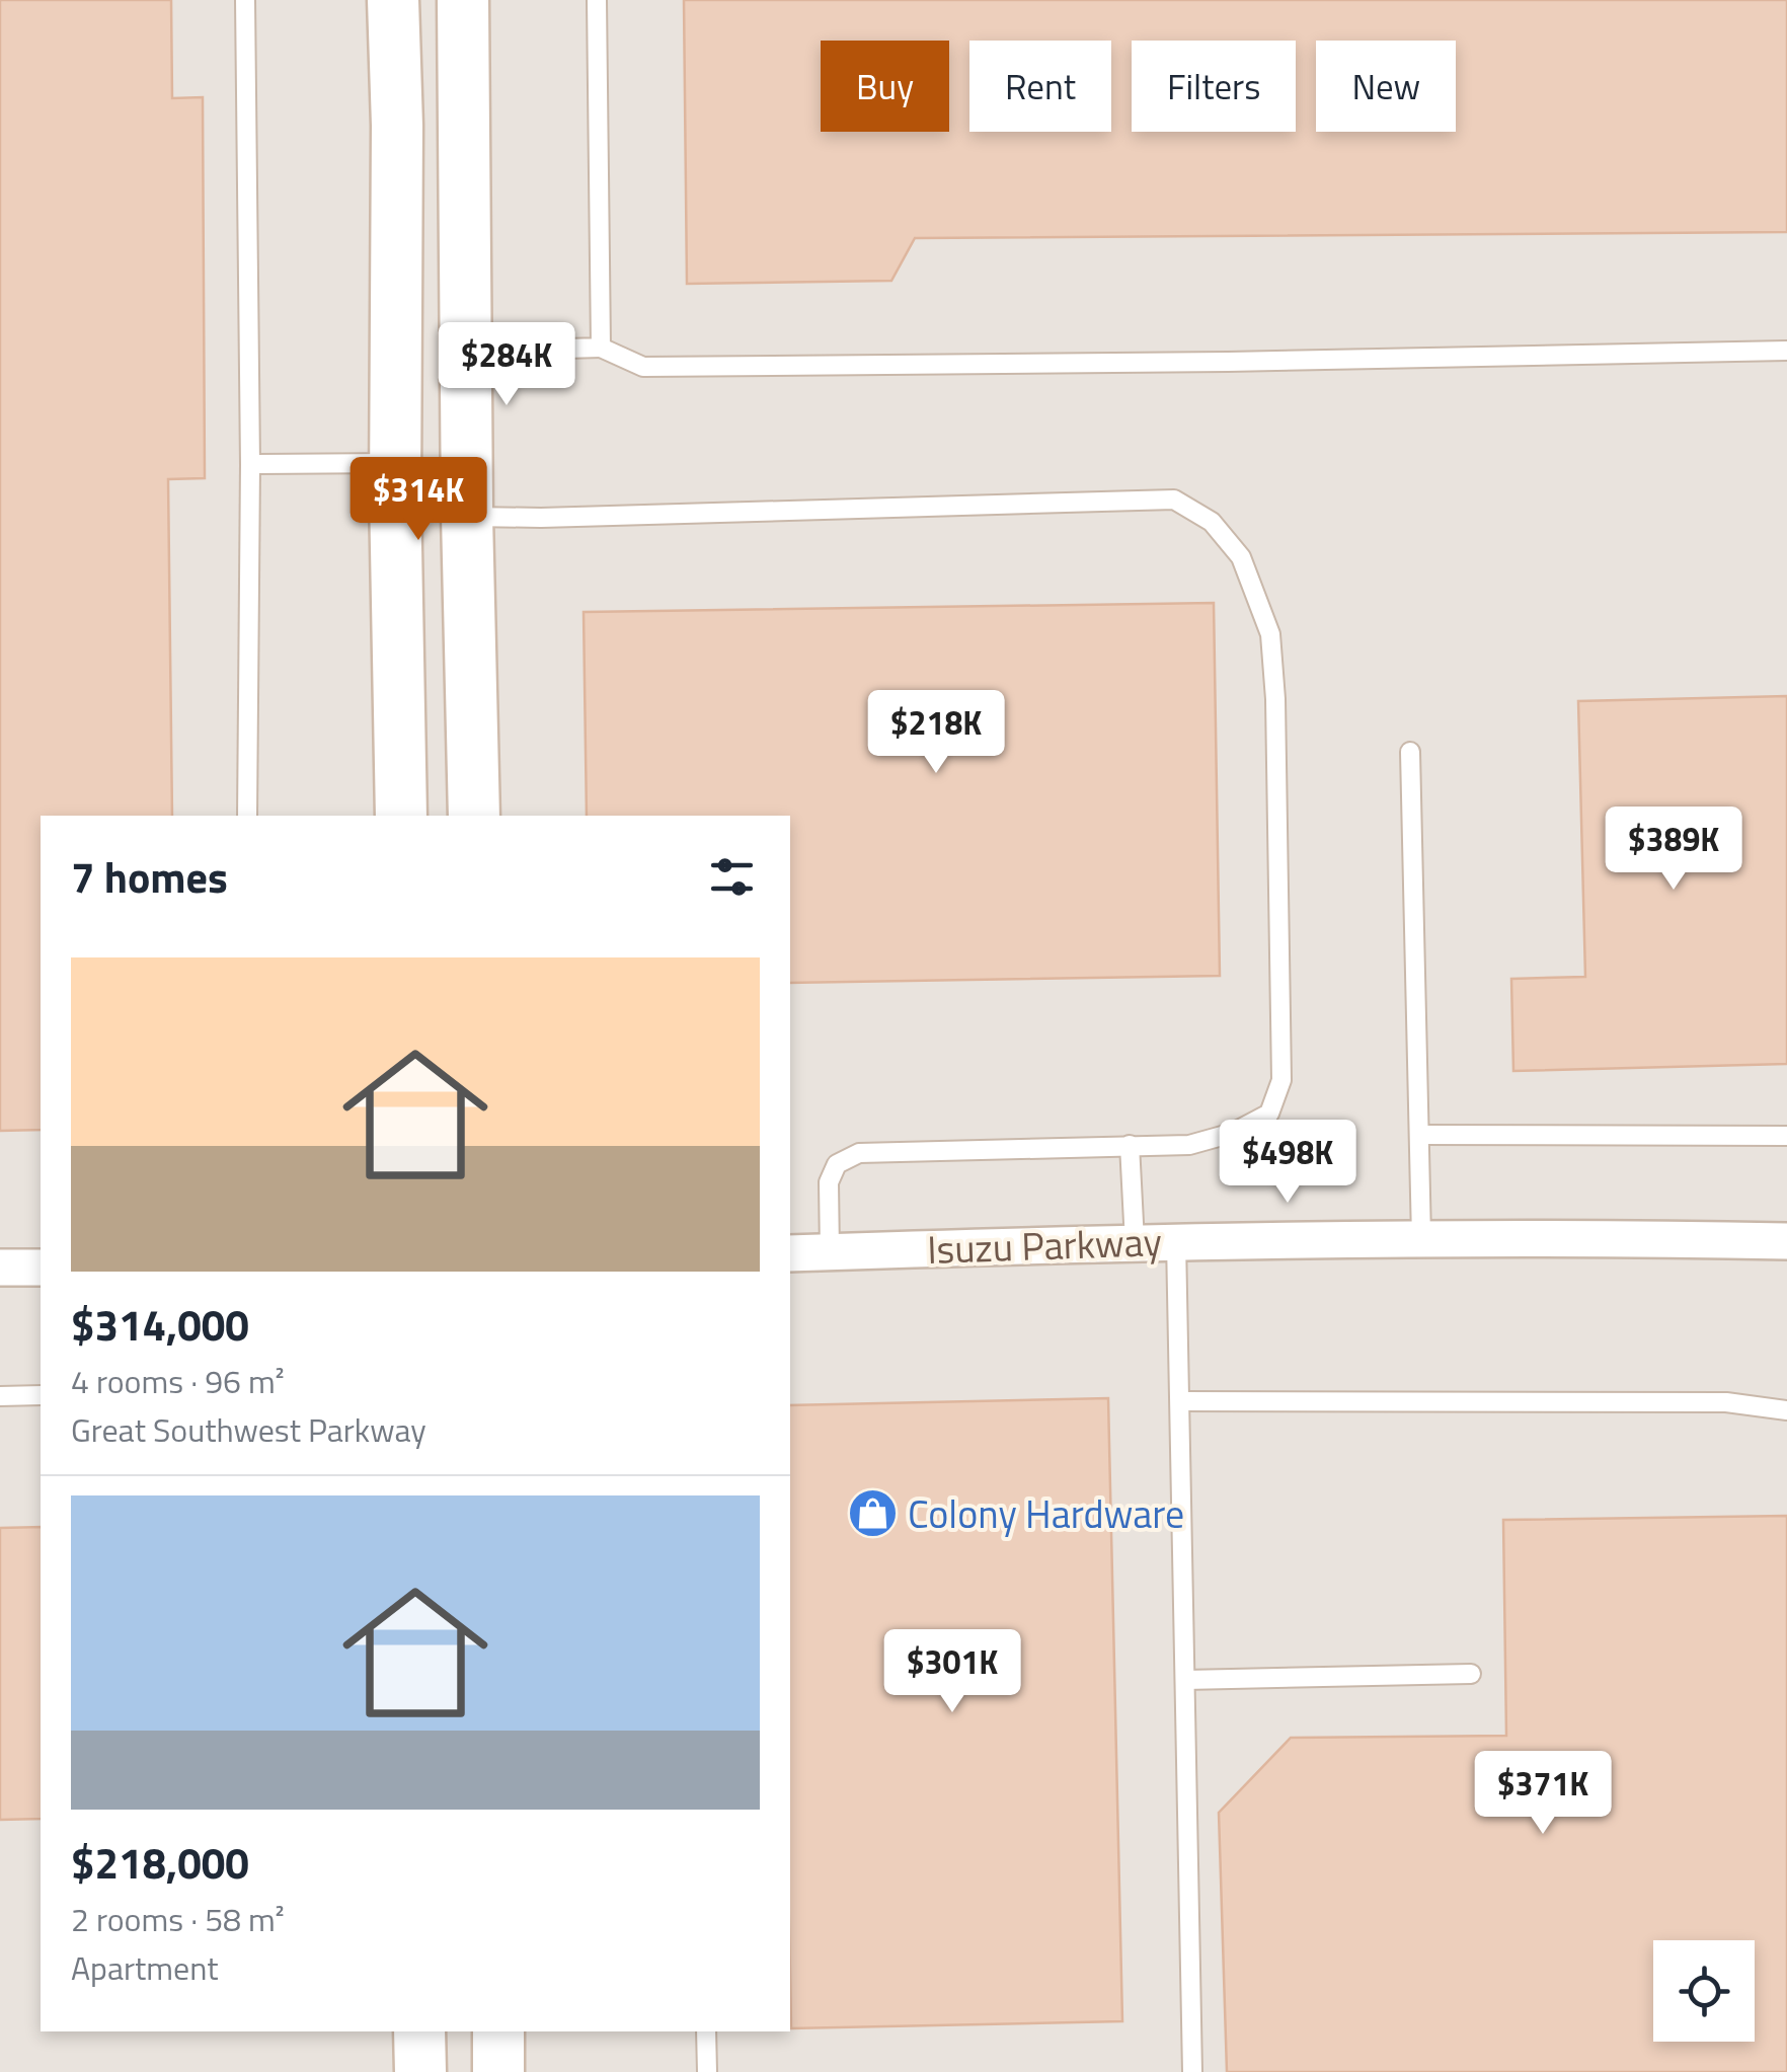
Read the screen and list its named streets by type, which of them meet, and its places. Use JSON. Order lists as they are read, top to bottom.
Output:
{
  "streets": {
    "street": ["Isuzu Parkway"]
  },
  "places": {
    "shop": ["Colony Hardware"]
  },
  "page": {
    "chip": [
      "Buy",
      "Rent",
      "Filters",
      "New"
    ],
    "price": [
      "$284K",
      "$314K",
      "$218K",
      "$389K",
      "$498K",
      "$301K",
      "$371K"
    ],
    "heading": "7 homes",
    "list": [
      {
        "name": "$314,000",
        "note": "4 rooms · 96 m² · Great Southwest Parkway"
      },
      {
        "name": "$218,000",
        "note": "2 rooms · 58 m² · Apartment"
      }
    ]
  }
}
